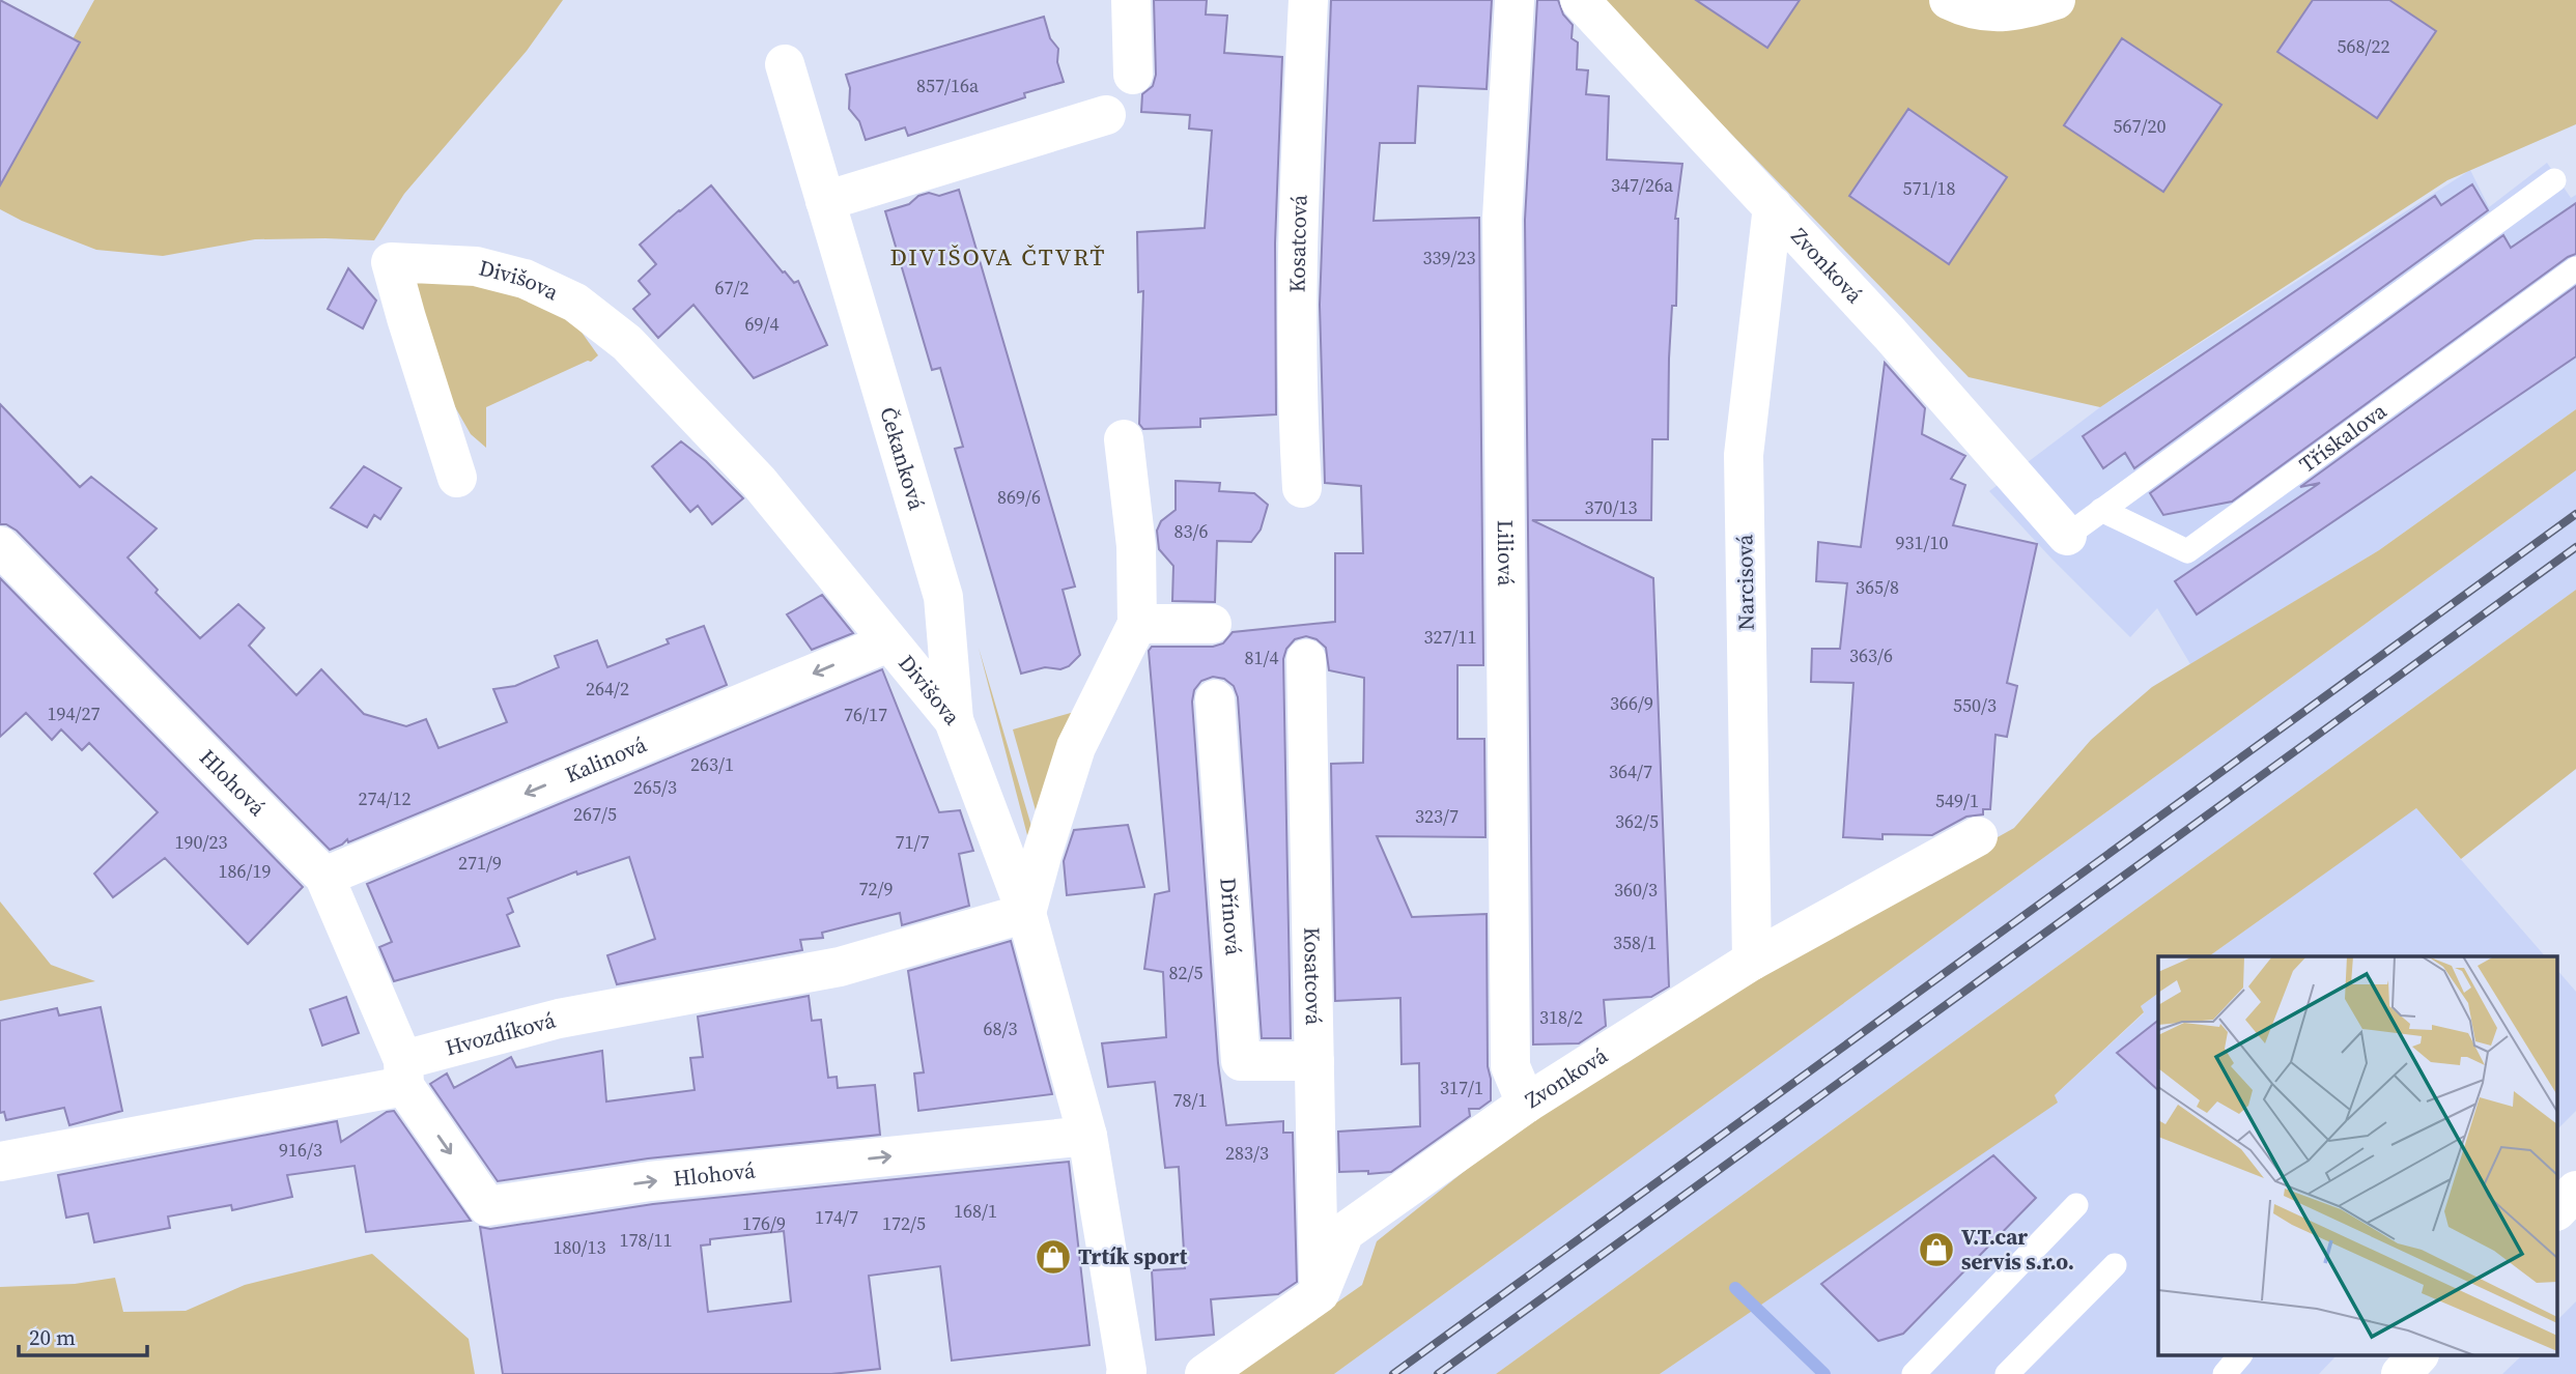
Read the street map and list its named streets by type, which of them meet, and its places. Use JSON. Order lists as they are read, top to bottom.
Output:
{
  "streets": {
    "street": [
      "Kosatcová",
      "Zvonková",
      "Divišova",
      "Čekanková",
      "Liliová",
      "Narcisová",
      "Kalinová",
      "Hlohová",
      "Dřínová",
      "Hvozdíková"
    ],
    "lane": ["Třískalova"]
  },
  "crossings": [
    ["Kosatcová", "Zvonková"],
    ["Kosatcová", "Dřínová"],
    ["Zvonková", "Liliová"],
    ["Zvonková", "Narcisová"],
    ["Divišova", "Čekanková"],
    ["Divišova", "Kalinová"],
    ["Divišova", "Hlohová"],
    ["Divišova", "Hvozdíková"],
    ["Kalinová", "Hlohová"],
    ["Hlohová", "Hvozdíková"]
  ],
  "one_way": ["Kalinová", "Hlohová"],
  "districts": ["DIVIŠOVA ČTVRŤ"],
  "places": {
    "shop": ["V.T.car servis s.r.o.", "Trtík sport"]
  },
  "house_numbers": [
    "568/22",
    "857/16a",
    "567/20",
    "347/26a",
    "571/18",
    "339/23",
    "67/2",
    "69/4",
    "869/6",
    "370/13",
    "83/6",
    "931/10",
    "365/8",
    "327/11",
    "363/6",
    "81/4",
    "264/2",
    "366/9",
    "550/3",
    "194/27",
    "76/17",
    "263/1",
    "364/7",
    "265/3",
    "274/12",
    "549/1",
    "267/5",
    "323/7",
    "362/5",
    "190/23",
    "71/7",
    "271/9",
    "186/19",
    "72/9",
    "360/3",
    "358/1",
    "82/5",
    "318/2",
    "68/3",
    "317/1",
    "78/1",
    "916/3",
    "283/3",
    "168/1",
    "174/7",
    "176/9",
    "172/5",
    "178/11",
    "180/13"
  ],
  "scale_bar": "20 m"
}
